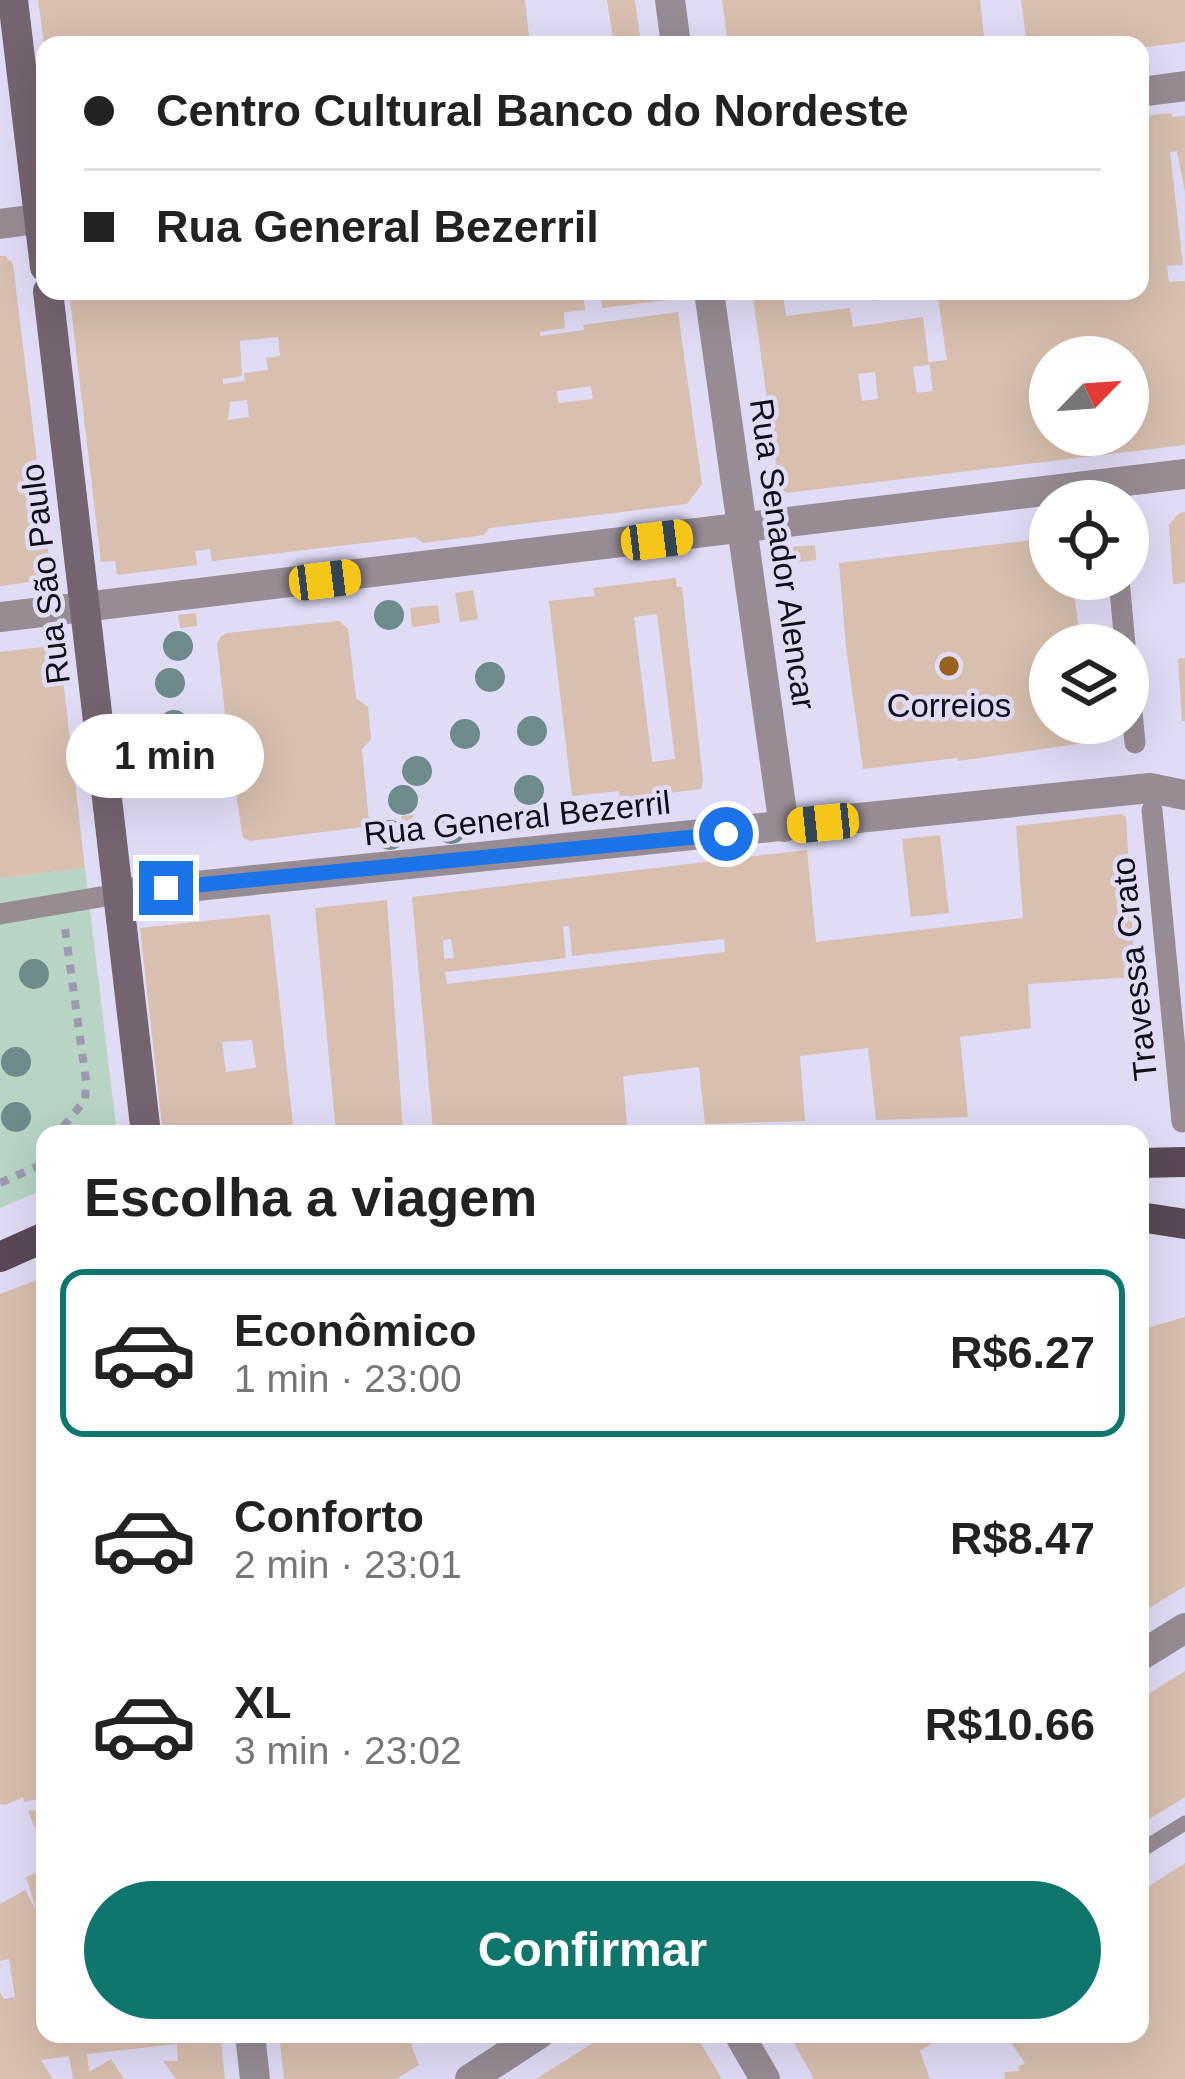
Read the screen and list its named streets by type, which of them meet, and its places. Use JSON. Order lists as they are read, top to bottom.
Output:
{
  "streets": {
    "main road": ["Rua São Paulo"],
    "street": ["Rua Senador Alencar", "Rua General Bezerril", "Travessa Crato"]
  },
  "crossings": [
    ["Rua Senador Alencar", "Rua General Bezerril"],
    ["Rua São Paulo", "Rua General Bezerril"]
  ],
  "places": ["Correios"],
  "north": "top right",
  "page": {
    "banner": ["Centro Cultural Banco do Nordeste", "Rua General Bezerril"],
    "bubble": "1 min",
    "heading": "Escolha a viagem",
    "list": [
      {
        "name": "Econômico",
        "note": "1 min · 23:00",
        "value": "R$6.27"
      },
      {
        "name": "Conforto",
        "note": "2 min · 23:01",
        "value": "R$8.47"
      },
      {
        "name": "XL",
        "note": "3 min · 23:02",
        "value": "R$10.66"
      }
    ],
    "buttons": "Confirmar"
  }
}
